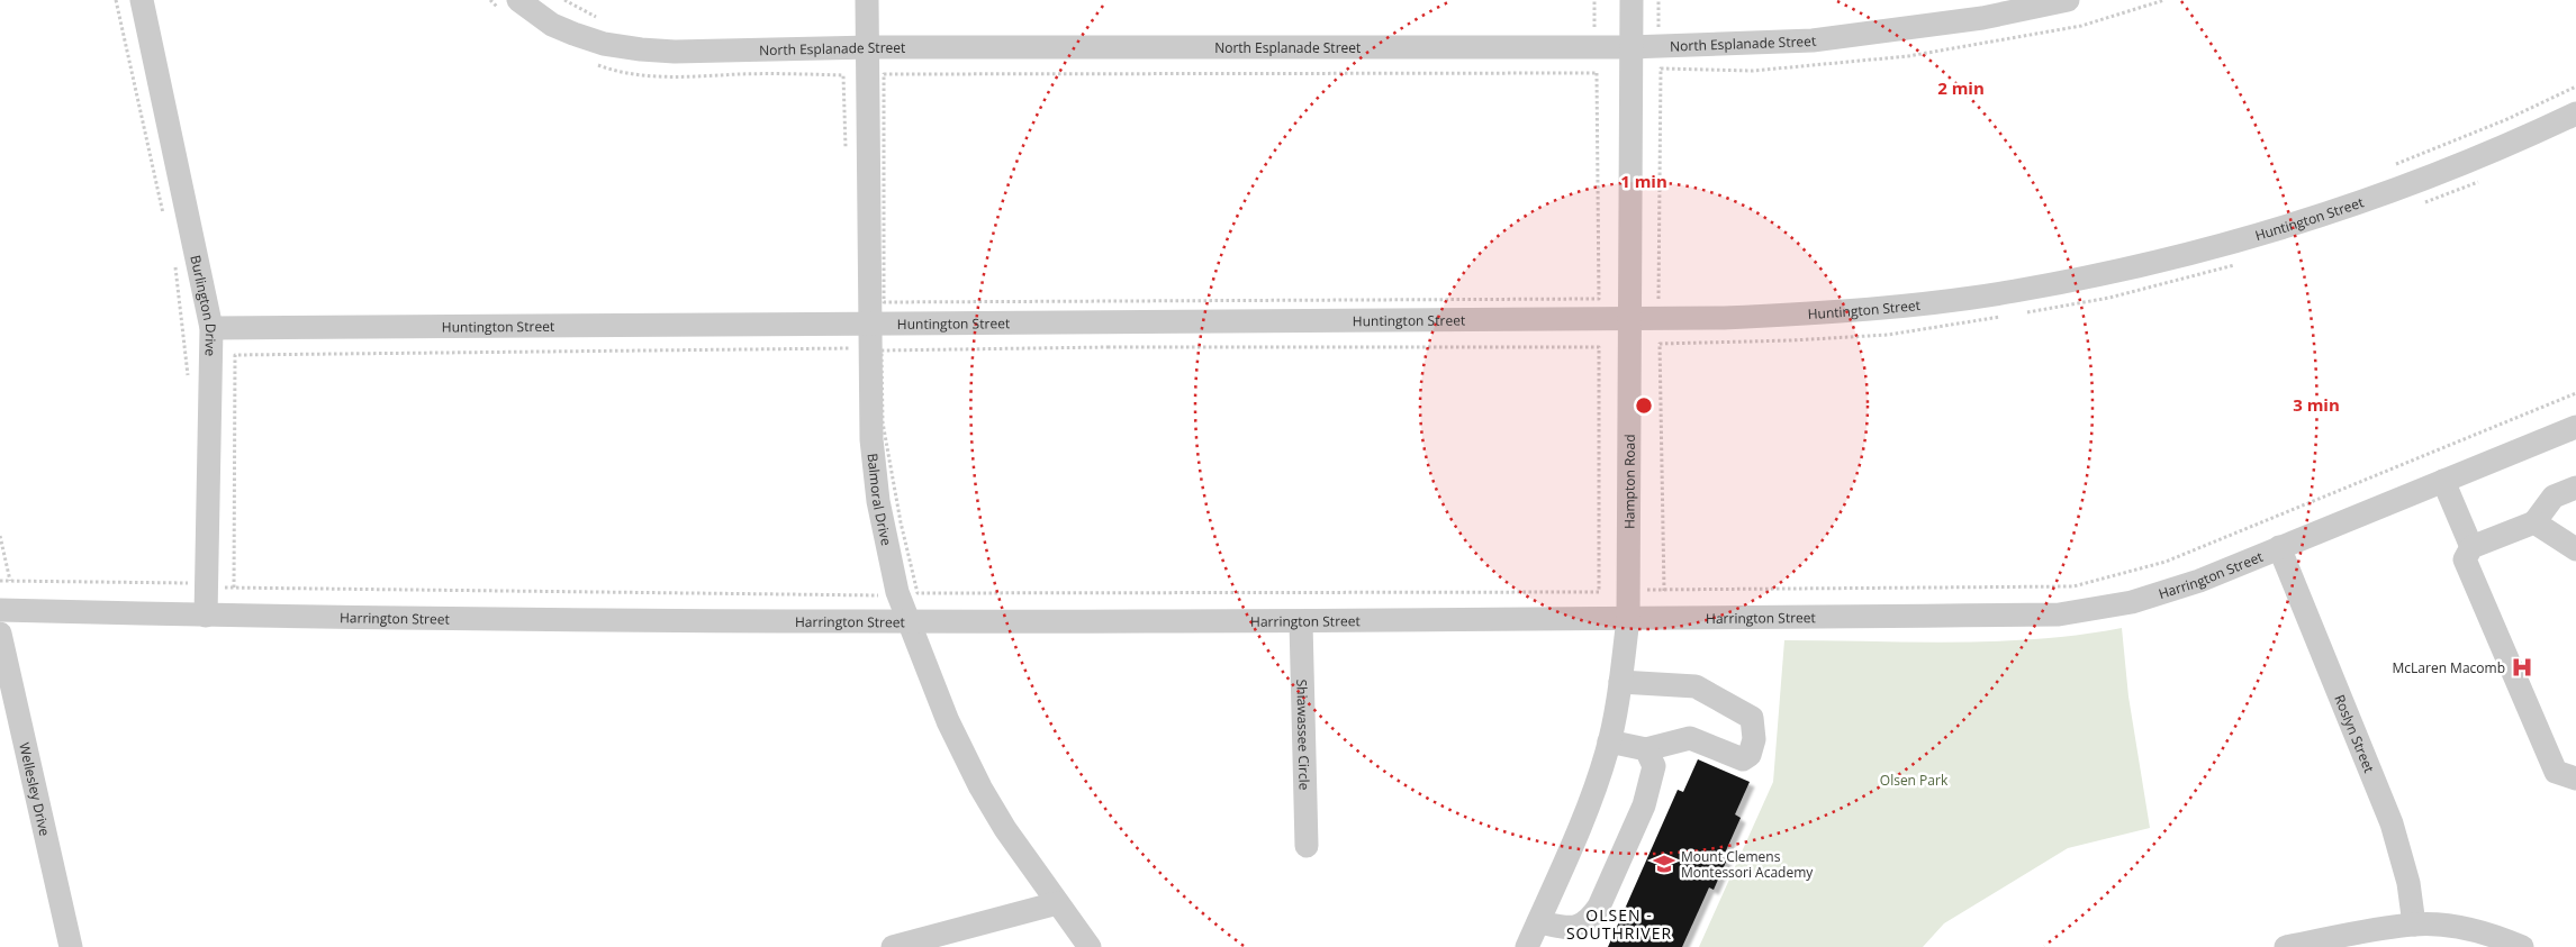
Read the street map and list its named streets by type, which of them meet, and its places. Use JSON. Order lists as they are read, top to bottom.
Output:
{
  "streets": {
    "street": [
      "North Esplanade Street",
      "Huntington Street",
      "Burlington Drive",
      "Hampton Road",
      "Balmoral Drive",
      "Harrington Street",
      "Shiawassee Circle",
      "Roslyn Street",
      "Wellesley Drive"
    ]
  },
  "crossings": [
    ["North Esplanade Street", "Hampton Road"],
    ["North Esplanade Street", "Balmoral Drive"],
    ["Huntington Street", "Burlington Drive"],
    ["Huntington Street", "Hampton Road"],
    ["Huntington Street", "Balmoral Drive"],
    ["Burlington Drive", "Harrington Street"],
    ["Hampton Road", "Harrington Street"],
    ["Balmoral Drive", "Harrington Street"],
    ["Harrington Street", "Shiawassee Circle"],
    ["Harrington Street", "Roslyn Street"]
  ],
  "districts": ["OLSEN - SOUTHRIVER"],
  "parks": ["Olsen Park"],
  "places": {
    "hospital": ["McLaren Macomb"],
    "school or university": ["Mount Clemens Montessori Academy"]
  },
  "rings": ["2 min", "1 min", "3 min"]
}
